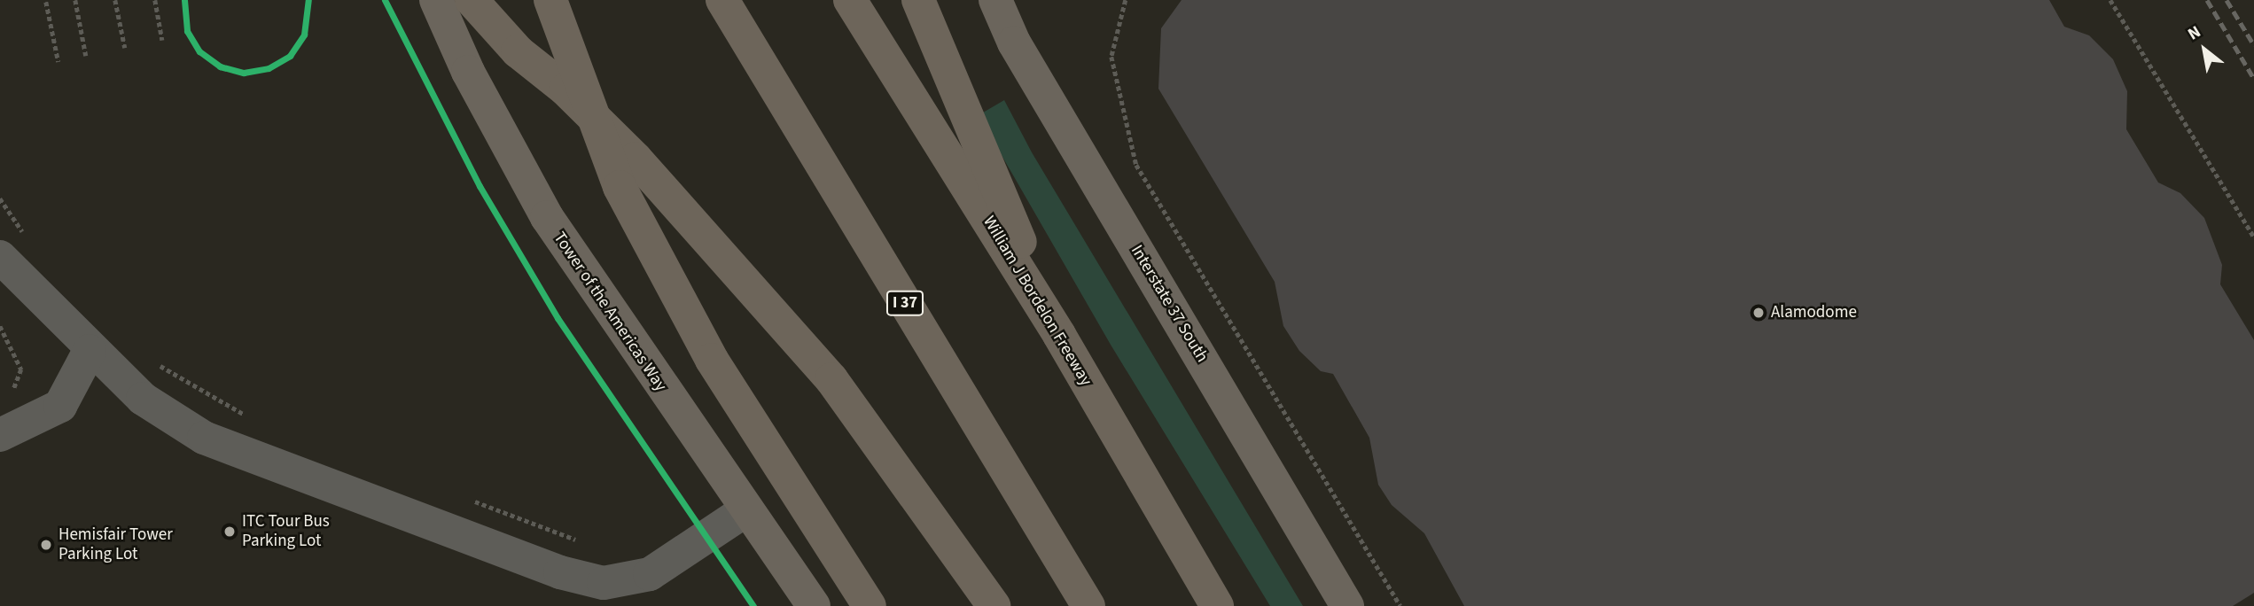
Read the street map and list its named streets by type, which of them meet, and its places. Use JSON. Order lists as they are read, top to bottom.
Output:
{
  "streets": {
    "highway": ["William J Bordelon Freeway", "I 37"],
    "main road": ["Interstate 37 South", "Tower of the Americas Way"]
  },
  "places": ["Alamodome", "ITC Tour Bus Parking Lot", "Hemisfair Tower Parking Lot"],
  "north": "top left"
}
